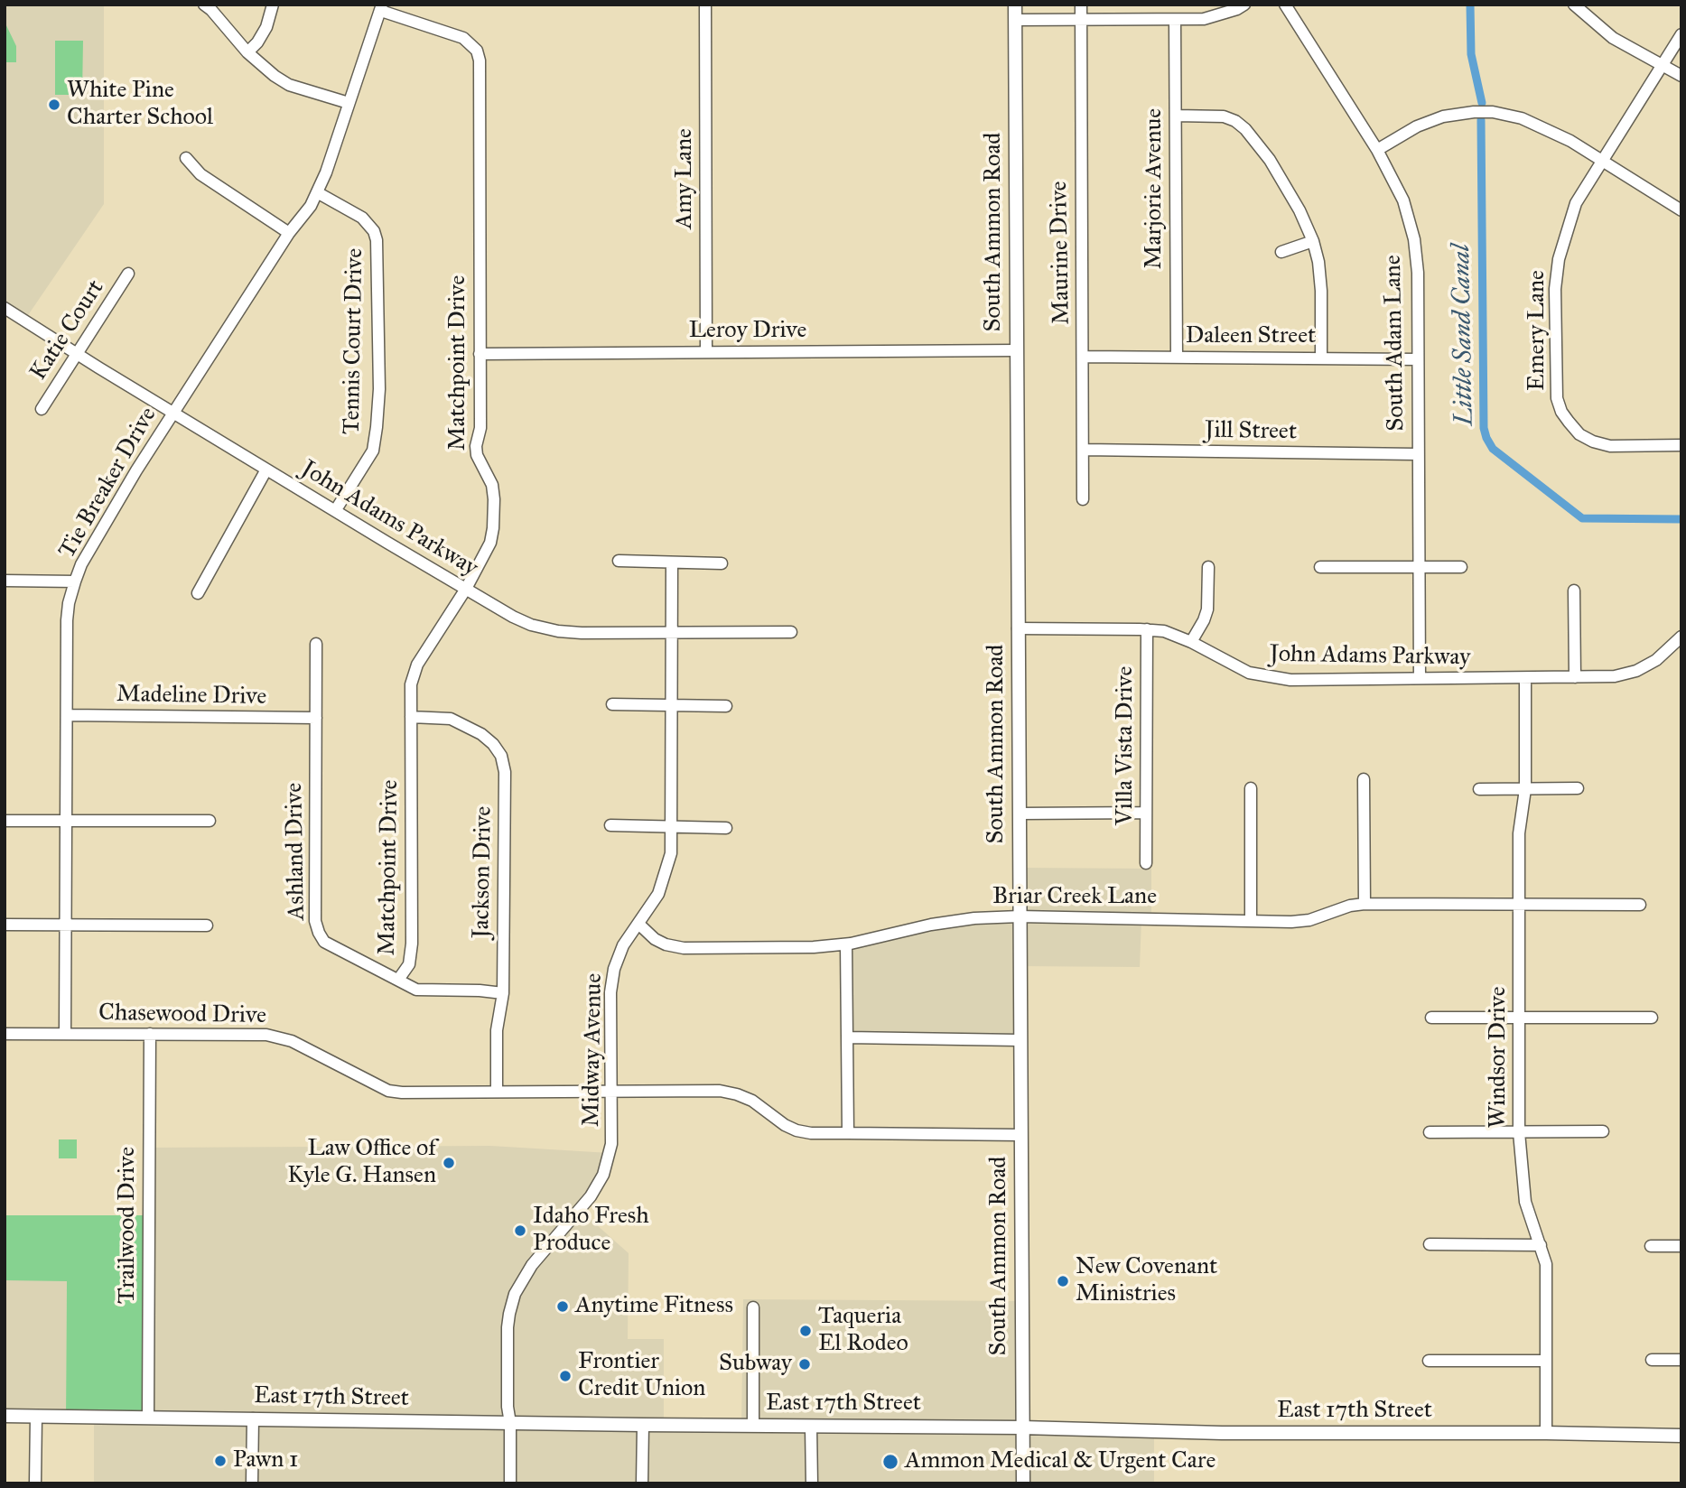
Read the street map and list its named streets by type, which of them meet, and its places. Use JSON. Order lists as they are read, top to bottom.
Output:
{
  "streets": {
    "main road": ["South Ammon Road", "East 17th Street"],
    "street": [
      "Amy Lane",
      "Marjorie Avenue",
      "Maurine Drive",
      "Katie Court",
      "Emery Lane",
      "Leroy Drive",
      "Daleen Street",
      "Tennis Court Drive",
      "South Adam Lane",
      "Matchpoint Drive",
      "Jill Street",
      "Tie Breaker Drive",
      "John Adams Parkway",
      "Madeline Drive",
      "Villa Vista Drive",
      "Ashland Drive",
      "Jackson Drive",
      "Briar Creek Lane",
      "Chasewood Drive",
      "Midway Avenue",
      "Windsor Drive",
      "Trailwood Drive"
    ]
  },
  "crossings": [
    ["Amy Lane", "Leroy Drive"],
    ["Marjorie Avenue", "Daleen Street"],
    ["South Ammon Road", "Leroy Drive"],
    ["South Ammon Road", "John Adams Parkway"],
    ["South Ammon Road", "Briar Creek Lane"],
    ["South Ammon Road", "Chasewood Drive"],
    ["South Ammon Road", "East 17th Street"],
    ["Maurine Drive", "Daleen Street"],
    ["Maurine Drive", "Jill Street"],
    ["Katie Court", "John Adams Parkway"],
    ["Leroy Drive", "Matchpoint Drive"],
    ["Daleen Street", "South Adam Lane"],
    ["Tennis Court Drive", "Tie Breaker Drive"],
    ["Tennis Court Drive", "John Adams Parkway"],
    ["South Adam Lane", "Jill Street"],
    ["South Adam Lane", "John Adams Parkway"],
    ["Matchpoint Drive", "Tie Breaker Drive"],
    ["Matchpoint Drive", "John Adams Parkway"],
    ["Matchpoint Drive", "Ashland Drive"],
    ["Matchpoint Drive", "Jackson Drive"],
    ["Tie Breaker Drive", "John Adams Parkway"],
    ["Tie Breaker Drive", "Madeline Drive"],
    ["Tie Breaker Drive", "Chasewood Drive"],
    ["John Adams Parkway", "Villa Vista Drive"],
    ["John Adams Parkway", "Midway Avenue"],
    ["John Adams Parkway", "Windsor Drive"],
    ["Madeline Drive", "Ashland Drive"],
    ["Ashland Drive", "Jackson Drive"],
    ["Jackson Drive", "Chasewood Drive"],
    ["Briar Creek Lane", "Midway Avenue"],
    ["Briar Creek Lane", "Windsor Drive"],
    ["Chasewood Drive", "Midway Avenue"],
    ["Chasewood Drive", "Trailwood Drive"],
    ["Midway Avenue", "East 17th Street"],
    ["Windsor Drive", "East 17th Street"],
    ["Trailwood Drive", "East 17th Street"]
  ],
  "water": ["Little Sand Canal"],
  "places": [
    "White Pine Charter School",
    "Law Office of Kyle G. Hansen",
    "Idaho Fresh Produce",
    "New Covenant Ministries",
    "Anytime Fitness",
    "Taqueria El Rodeo",
    "Subway",
    "Frontier Credit Union",
    "Pawn 1",
    "Ammon Medical & Urgent Care"
  ]
}
